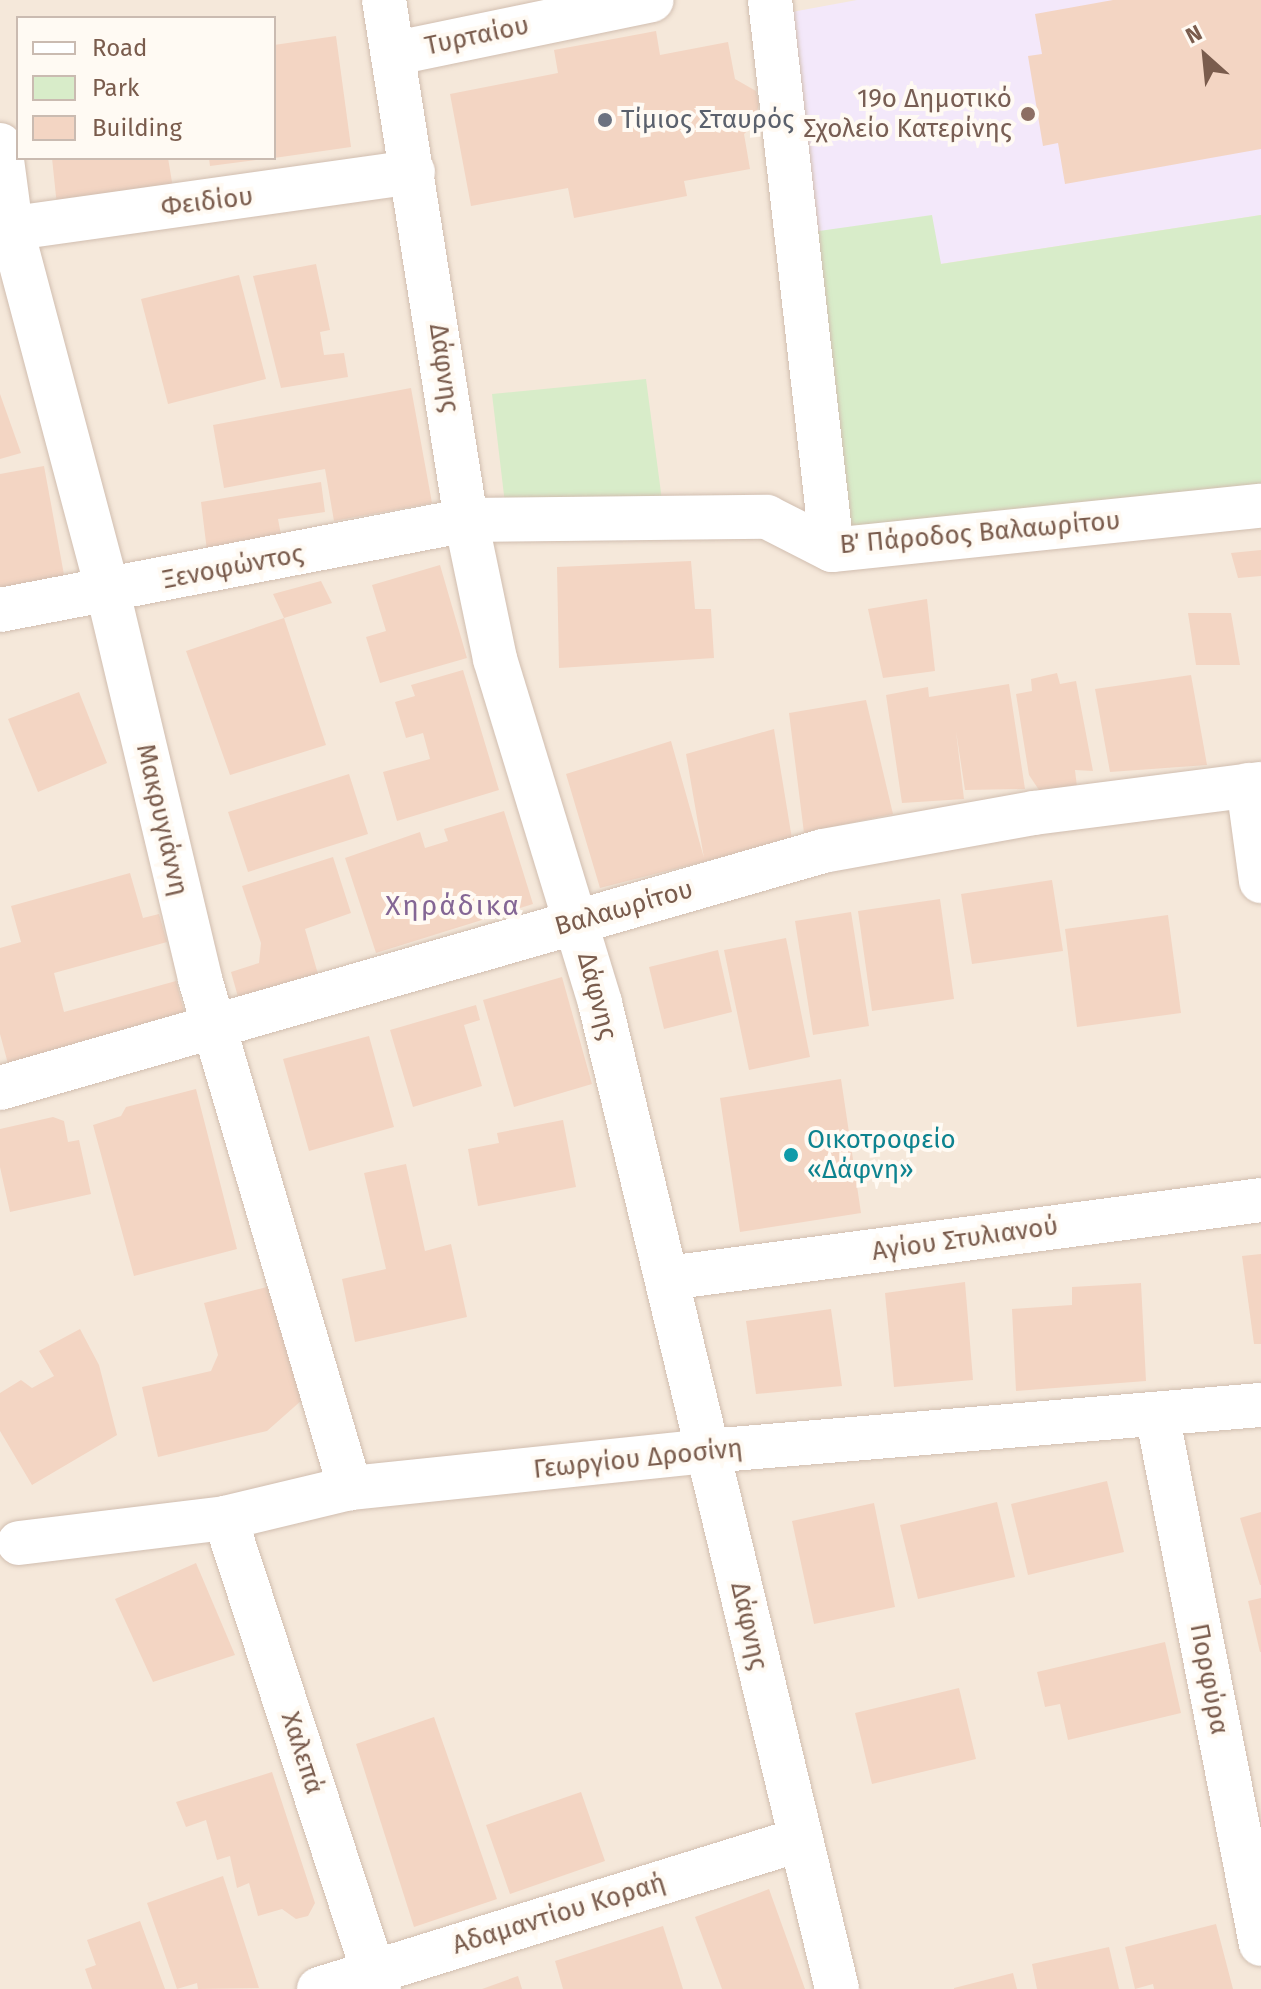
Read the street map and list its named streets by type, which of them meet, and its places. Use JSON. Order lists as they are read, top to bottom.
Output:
{
  "streets": {
    "street": [
      "Τυρταίου",
      "Φειδίου",
      "Δάφνης",
      "Β΄ Πάροδος Βαλαωρίτου",
      "Ξενοφώντος",
      "Μακρυγιάννη",
      "Βαλαωρίτου",
      "Αγίου Στυλιανού",
      "Γεωργίου Δροσίνη",
      "Πορφύρα",
      "Χαλεπά",
      "Αδαμαντίου Κοραή"
    ]
  },
  "crossings": [
    ["Τυρταίου", "Δάφνης"],
    ["Φειδίου", "Δάφνης"],
    ["Φειδίου", "Μακρυγιάννη"],
    ["Δάφνης", "Β΄ Πάροδος Βαλαωρίτου"],
    ["Δάφνης", "Ξενοφώντος"],
    ["Δάφνης", "Βαλαωρίτου"],
    ["Δάφνης", "Αγίου Στυλιανού"],
    ["Δάφνης", "Γεωργίου Δροσίνη"],
    ["Δάφνης", "Αδαμαντίου Κοραή"],
    ["Β΄ Πάροδος Βαλαωρίτου", "Ξενοφώντος"],
    ["Ξενοφώντος", "Μακρυγιάννη"],
    ["Μακρυγιάννη", "Βαλαωρίτου"],
    ["Μακρυγιάννη", "Γεωργίου Δροσίνη"],
    ["Γεωργίου Δροσίνη", "Πορφύρα"],
    ["Γεωργίου Δροσίνη", "Χαλεπά"],
    ["Χαλεπά", "Αδαμαντίου Κοραή"]
  ],
  "districts": ["Χηράδικα"],
  "places": ["19ο Δημοτικό Σχολείο Κατερίνης", "Τίμιος Σταυρός", "Οικοτροφείο «Δάφνη»"],
  "legend": ["Road", "Park", "Building"],
  "north": "top left"
}
